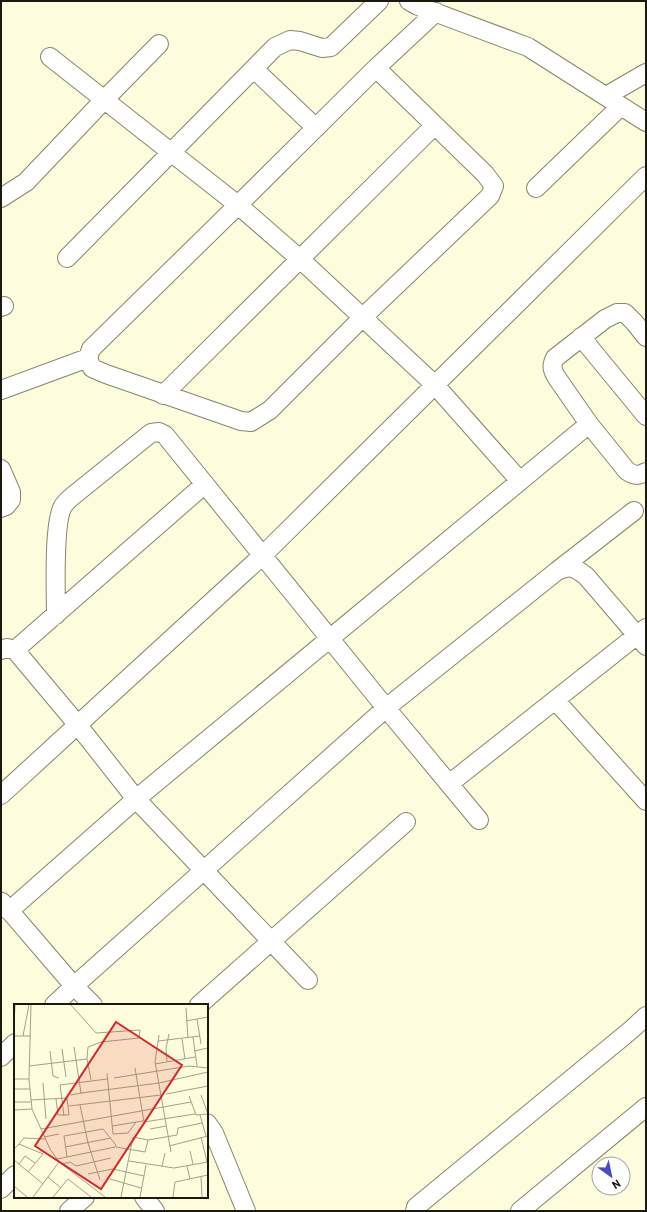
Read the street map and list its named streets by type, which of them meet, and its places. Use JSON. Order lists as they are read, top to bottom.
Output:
{
  "north": "bottom right"
}
